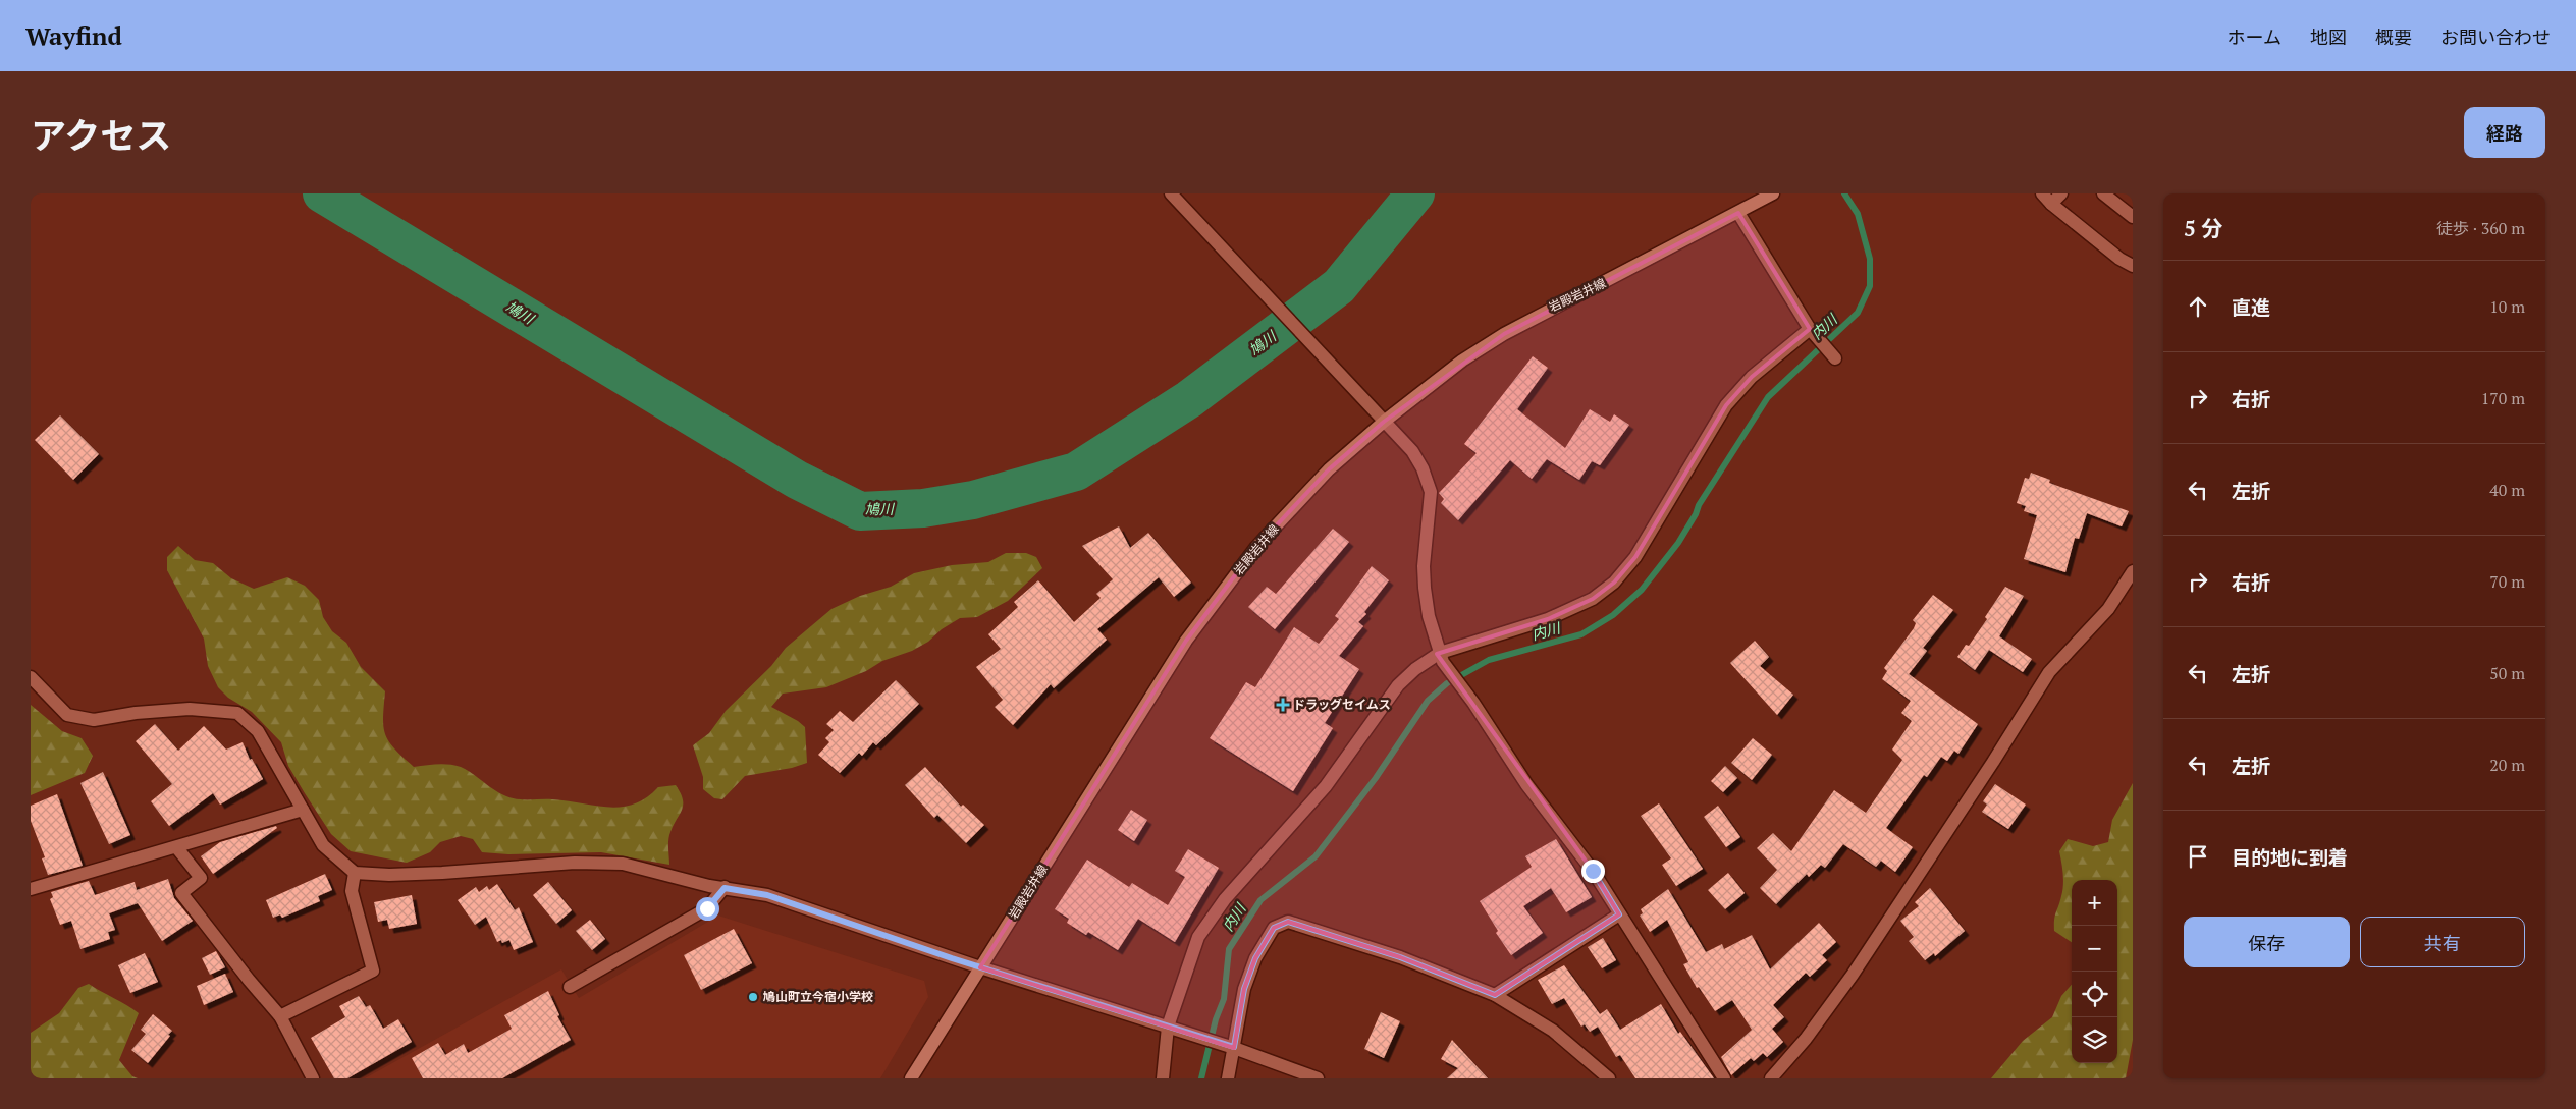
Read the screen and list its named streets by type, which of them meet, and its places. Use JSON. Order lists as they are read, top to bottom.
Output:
{
  "streets": {
    "main road": ["岩殿岩井線"]
  },
  "water": ["鳩川", "内川"],
  "places": {
    "health": ["ドラッグセイムス"],
    "other": ["鳩山町立今宿小学校"]
  },
  "page": {
    "header": "Wayfind",
    "nav": [
      "ホーム",
      "地図",
      "概要",
      "お問い合わせ"
    ],
    "title": "アクセス",
    "buttons": [
      "経路",
      ["保存", "共有"]
    ],
    "heading": ["5 分", "徒歩 · 360 m"],
    "list": [
      ["直進", "10 m"],
      ["右折", "170 m"],
      ["左折", "40 m"],
      ["右折", "70 m"],
      ["左折", "50 m"],
      ["左折", "20 m"],
      "目的地に到着"
    ],
    "map_buttons": ["+", "−"]
  }
}
